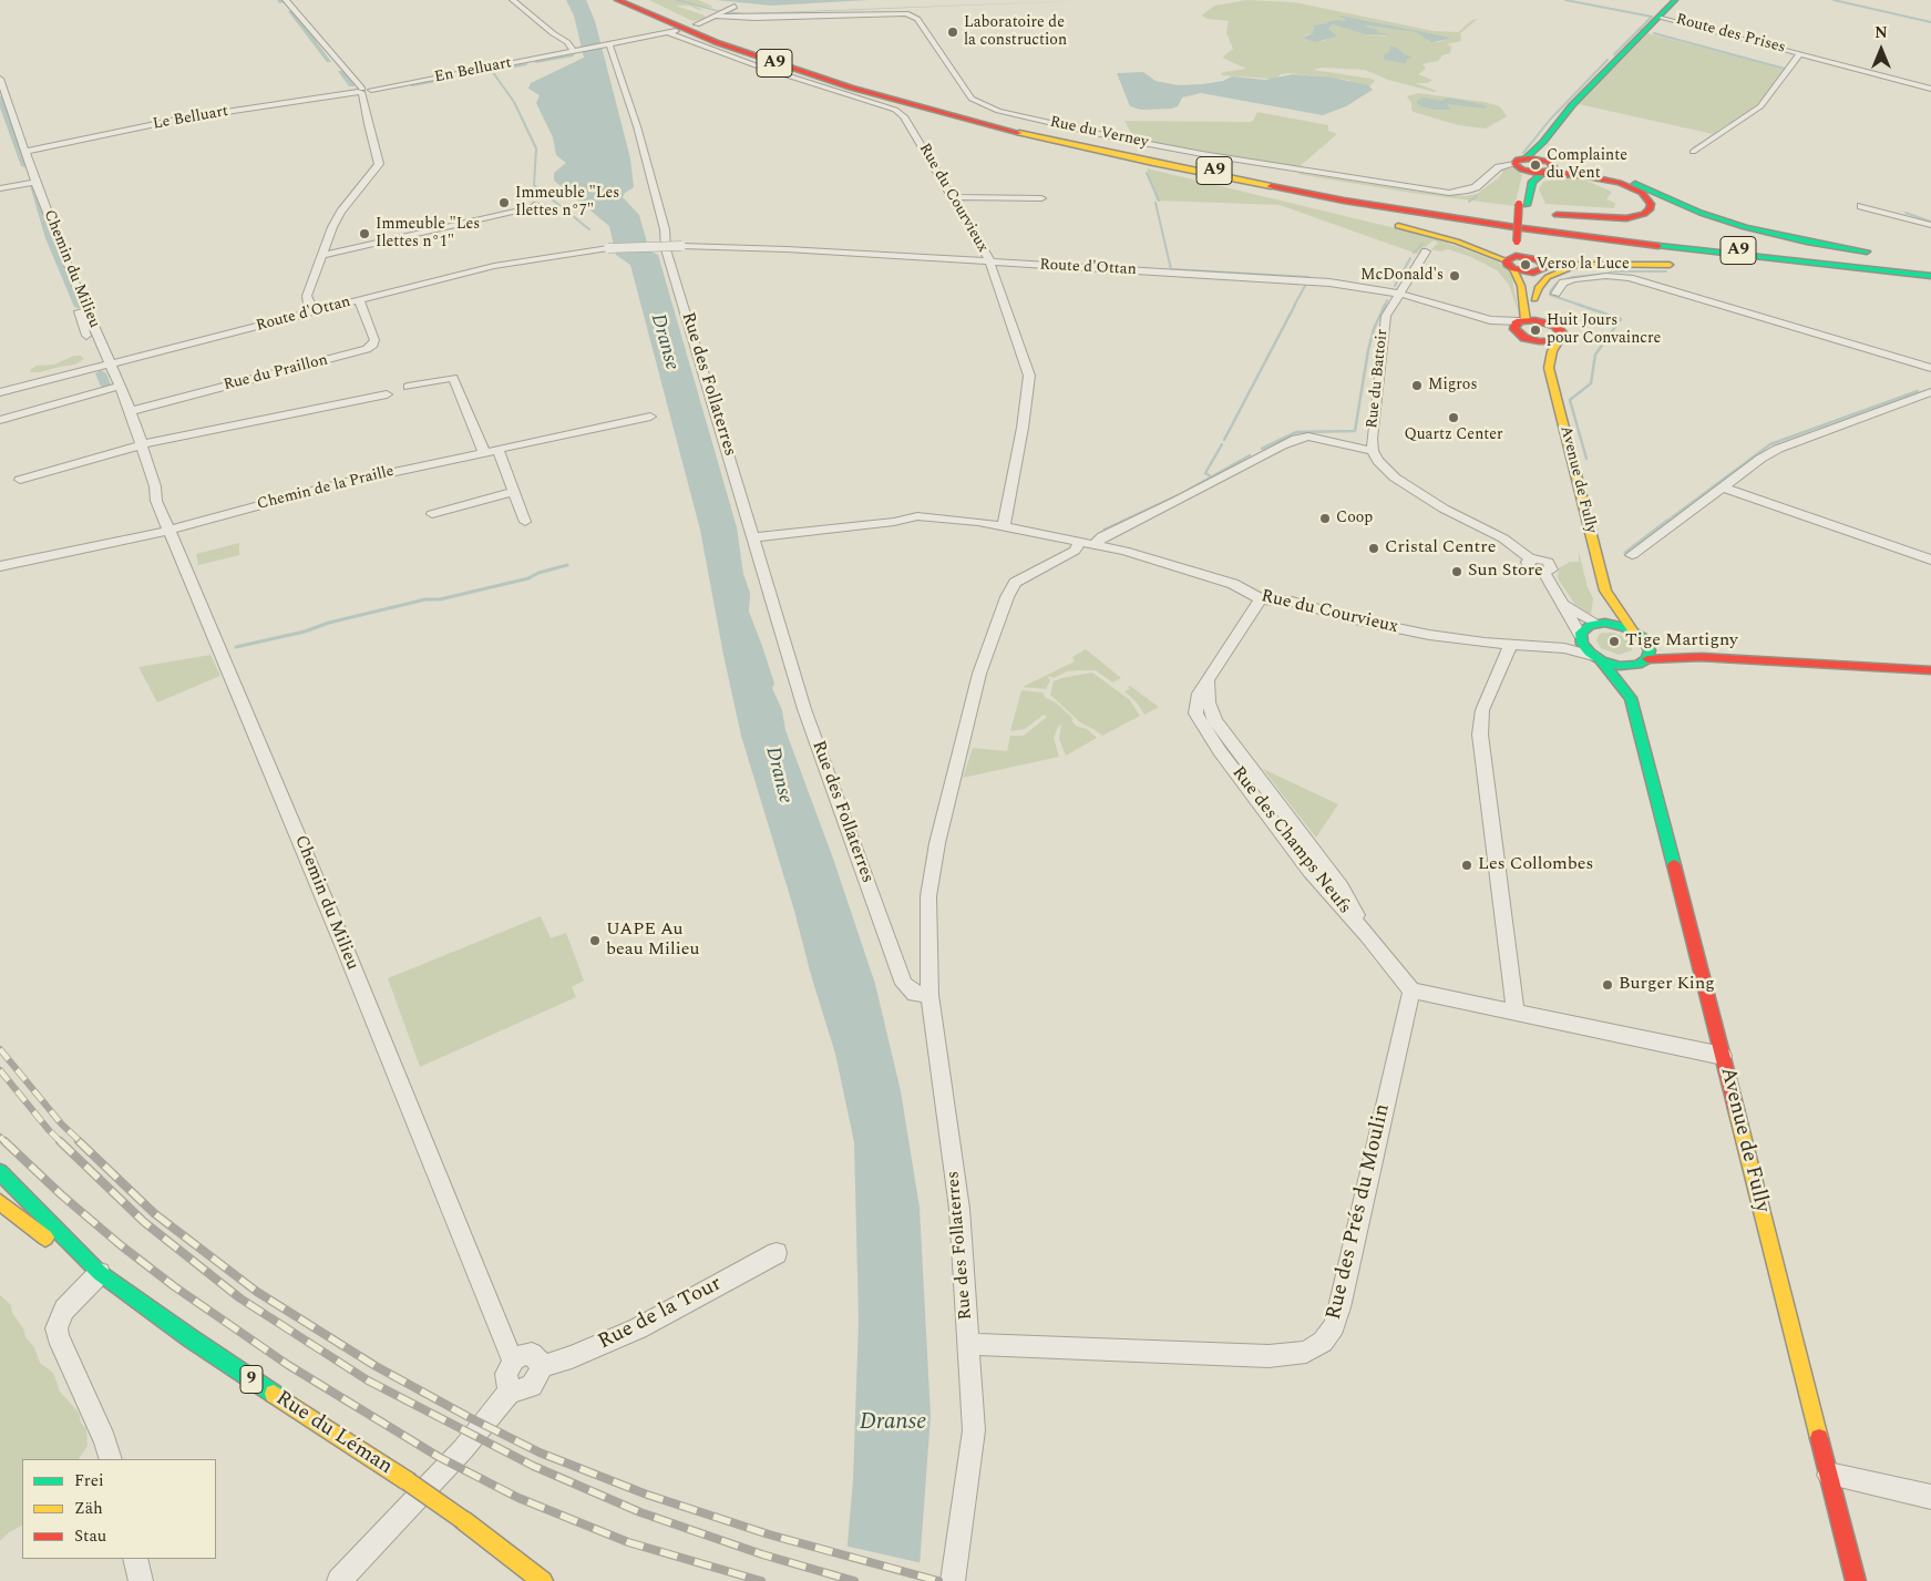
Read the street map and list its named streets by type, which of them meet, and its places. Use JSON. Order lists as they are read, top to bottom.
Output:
{
  "streets": {
    "main road": [
      "A9",
      "Avenue de Fully",
      "9",
      "Rue du Léman"
    ],
    "street": [
      "Route des Prises",
      "En Belluart",
      "Le Belluart",
      "Rue du Verney",
      "Rue du Courvieux",
      "Route d'Ottan",
      "Chemin du Milieu",
      "Rue du Praillon",
      "Rue du Battoir",
      "Rue des Follaterres",
      "Chemin de la Praille",
      "Rue des Champs Neufs",
      "Rue des Prés du Moulin",
      "Rue de la Tour"
    ]
  },
  "crossings": [
    ["En Belluart", "Le Belluart"],
    ["En Belluart", "Rue des Follaterres"],
    ["Le Belluart", "Chemin du Milieu"],
    ["Rue du Courvieux", "Route d'Ottan"],
    ["Rue du Courvieux", "Rue des Follaterres"],
    ["Rue du Courvieux", "Avenue de Fully"],
    ["Rue du Courvieux", "Rue des Champs Neufs"],
    ["Route d'Ottan", "Chemin du Milieu"],
    ["Route d'Ottan", "Rue du Praillon"],
    ["Route d'Ottan", "Rue du Battoir"],
    ["Route d'Ottan", "Avenue de Fully"],
    ["Chemin du Milieu", "Rue du Praillon"],
    ["Chemin du Milieu", "Chemin de la Praille"],
    ["Chemin du Milieu", "Rue de la Tour"],
    ["Rue des Follaterres", "Rue des Prés du Moulin"],
    ["Rue des Champs Neufs", "Rue des Prés du Moulin"]
  ],
  "water": ["Dranse"],
  "places": [
    "Laboratoire de la construction",
    "Complainte du Vent",
    "Immeuble \"Les Ilettes n°7\"",
    "Immeuble \"Les Ilettes n°1\"",
    "Verso la Luce",
    "McDonald's",
    "Huit Jours pour Convaincre",
    "Migros",
    "Quartz Center",
    "Coop",
    "Cristal Centre",
    "Sun Store",
    "Tige Martigny",
    "Les Collombes",
    "UAPE Au beau Milieu",
    "Burger King"
  ],
  "legend": ["Frei", "Zäh", "Stau"],
  "north": "top"
}
